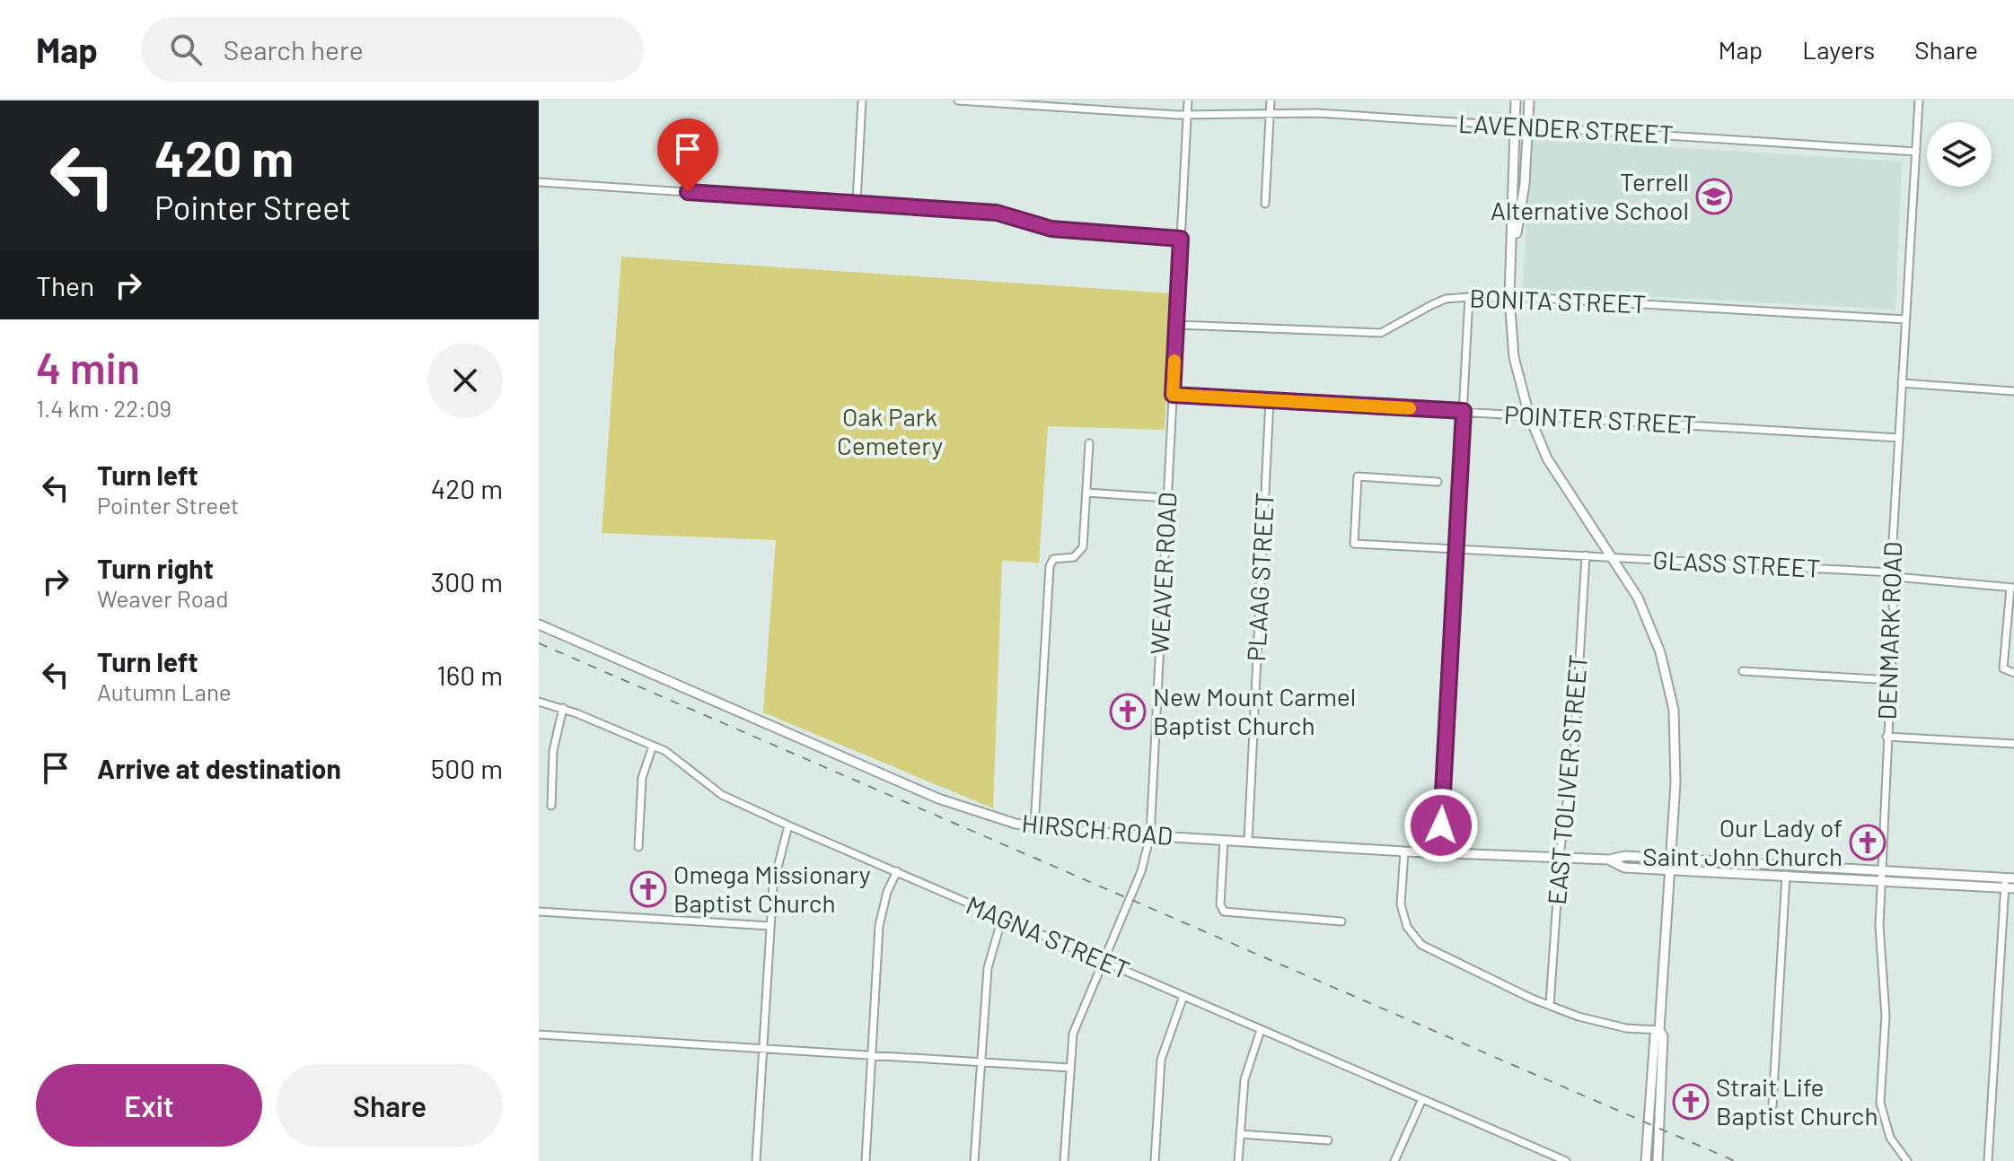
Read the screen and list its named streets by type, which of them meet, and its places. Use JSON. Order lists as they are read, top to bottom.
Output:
{
  "streets": {
    "main road": ["HIRSCH ROAD"],
    "street": [
      "LAVENDER STREET",
      "BONITA STREET",
      "POINTER STREET",
      "GLASS STREET",
      "WEAVER ROAD",
      "PLAAG STREET",
      "DENMARK ROAD",
      "EAST TOLIVER STREET",
      "MAGNA STREET"
    ]
  },
  "crossings": [
    ["LAVENDER STREET", "WEAVER ROAD"],
    ["LAVENDER STREET", "DENMARK ROAD"],
    ["BONITA STREET", "WEAVER ROAD"],
    ["BONITA STREET", "DENMARK ROAD"],
    ["POINTER STREET", "WEAVER ROAD"],
    ["POINTER STREET", "PLAAG STREET"],
    ["POINTER STREET", "DENMARK ROAD"],
    ["GLASS STREET", "DENMARK ROAD"],
    ["GLASS STREET", "EAST TOLIVER STREET"],
    ["WEAVER ROAD", "HIRSCH ROAD"],
    ["WEAVER ROAD", "MAGNA STREET"],
    ["PLAAG STREET", "HIRSCH ROAD"],
    ["DENMARK ROAD", "HIRSCH ROAD"],
    ["EAST TOLIVER STREET", "HIRSCH ROAD"]
  ],
  "parks": ["Oak Park Cemetery"],
  "places": {
    "school or university": ["Terrell Alternative School"],
    "church": [
      "New Mount Carmel Baptist Church",
      "Our Lady of Saint John Church",
      "Omega Missionary Baptist Church",
      "Strait Life Baptist Church"
    ]
  },
  "page": {
    "header": "Map",
    "search": "Search here",
    "nav": ["Map", "Layers", "Share"],
    "turn": ["420 m", "Pointer Street"],
    "then": "Then",
    "heading": ["4 min", "1.4 km · 22:09"],
    "list": [
      {
        "name": "Turn left",
        "note": "Pointer Street",
        "value": "420 m"
      },
      {
        "name": "Turn right",
        "note": "Weaver Road",
        "value": "300 m"
      },
      {
        "name": "Turn left",
        "note": "Autumn Lane",
        "value": "160 m"
      },
      {
        "name": "Arrive at destination",
        "value": "500 m"
      }
    ],
    "buttons": ["Exit", "Share"]
  }
}
